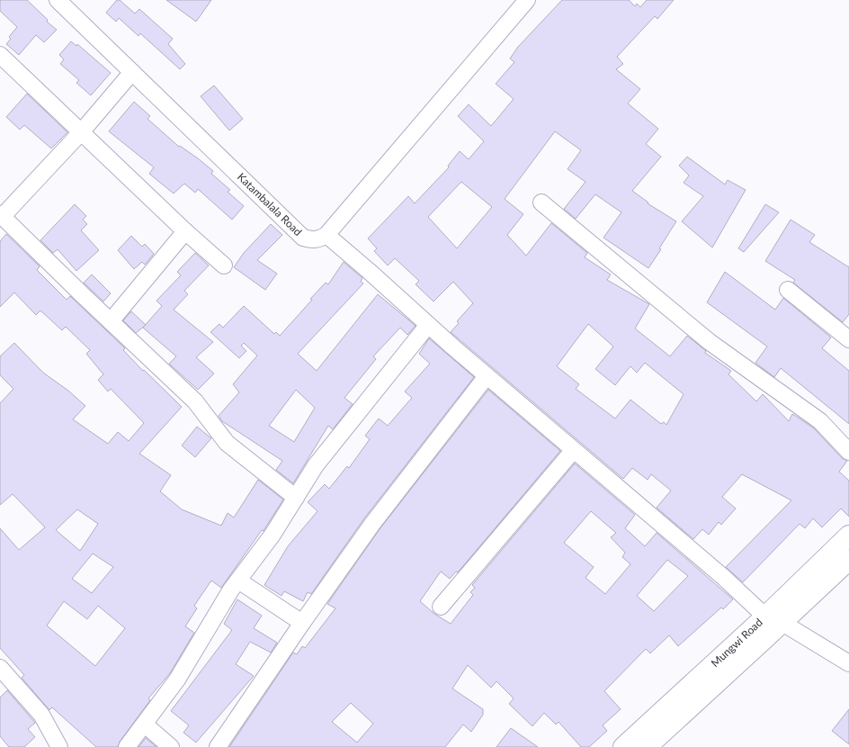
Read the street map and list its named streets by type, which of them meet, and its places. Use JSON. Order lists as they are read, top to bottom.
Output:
{
  "streets": {
    "main road": ["Mungwi Road"],
    "street": ["Katambalala Road"]
  }
}
